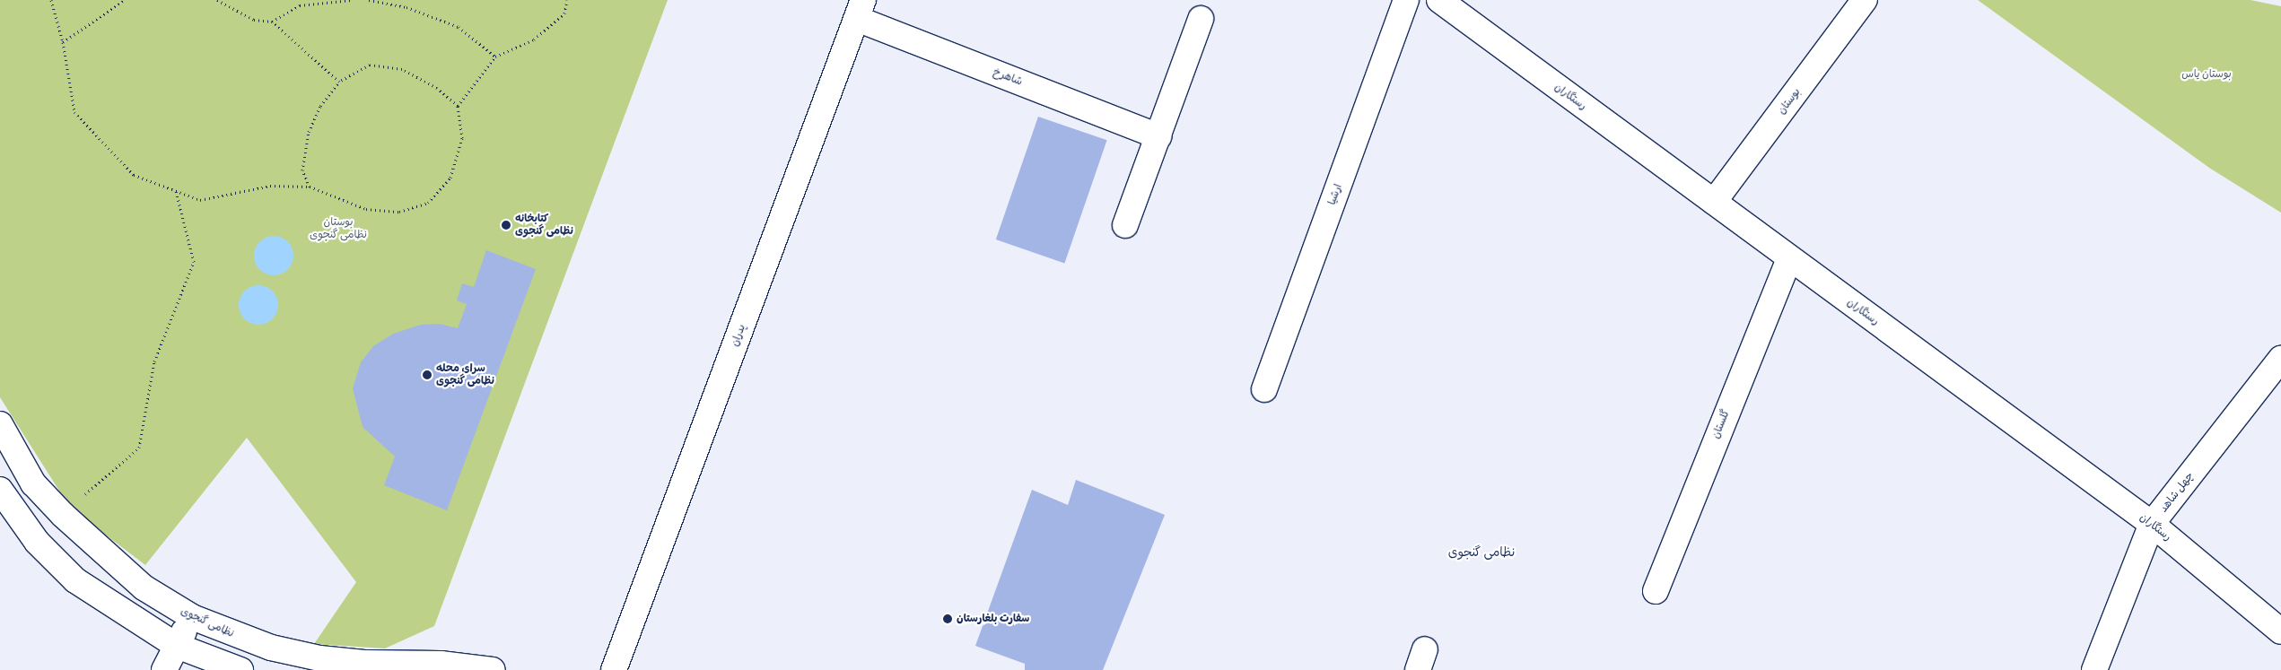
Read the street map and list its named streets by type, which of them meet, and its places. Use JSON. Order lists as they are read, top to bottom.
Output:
{
  "streets": {
    "street": [
      "شاهرخ",
      "رستگاران",
      "بوستان",
      "ارشیا",
      "پدران",
      "گلستان",
      "چهل شاهد",
      "نظامی گنجوی"
    ]
  },
  "crossings": [
    ["شاهرخ", "پدران"],
    ["رستگاران", "بوستان"],
    ["رستگاران", "گلستان"],
    ["رستگاران", "چهل شاهد"]
  ],
  "districts": ["نظامی گنجوی"],
  "parks": ["بوستان یاس", "بوستان نظامی گنجوی"],
  "places": ["كتابخانه نظامی گنجوی", "سرای محله نظامی گنجوی", "سفارت بلغارستان"]
}
